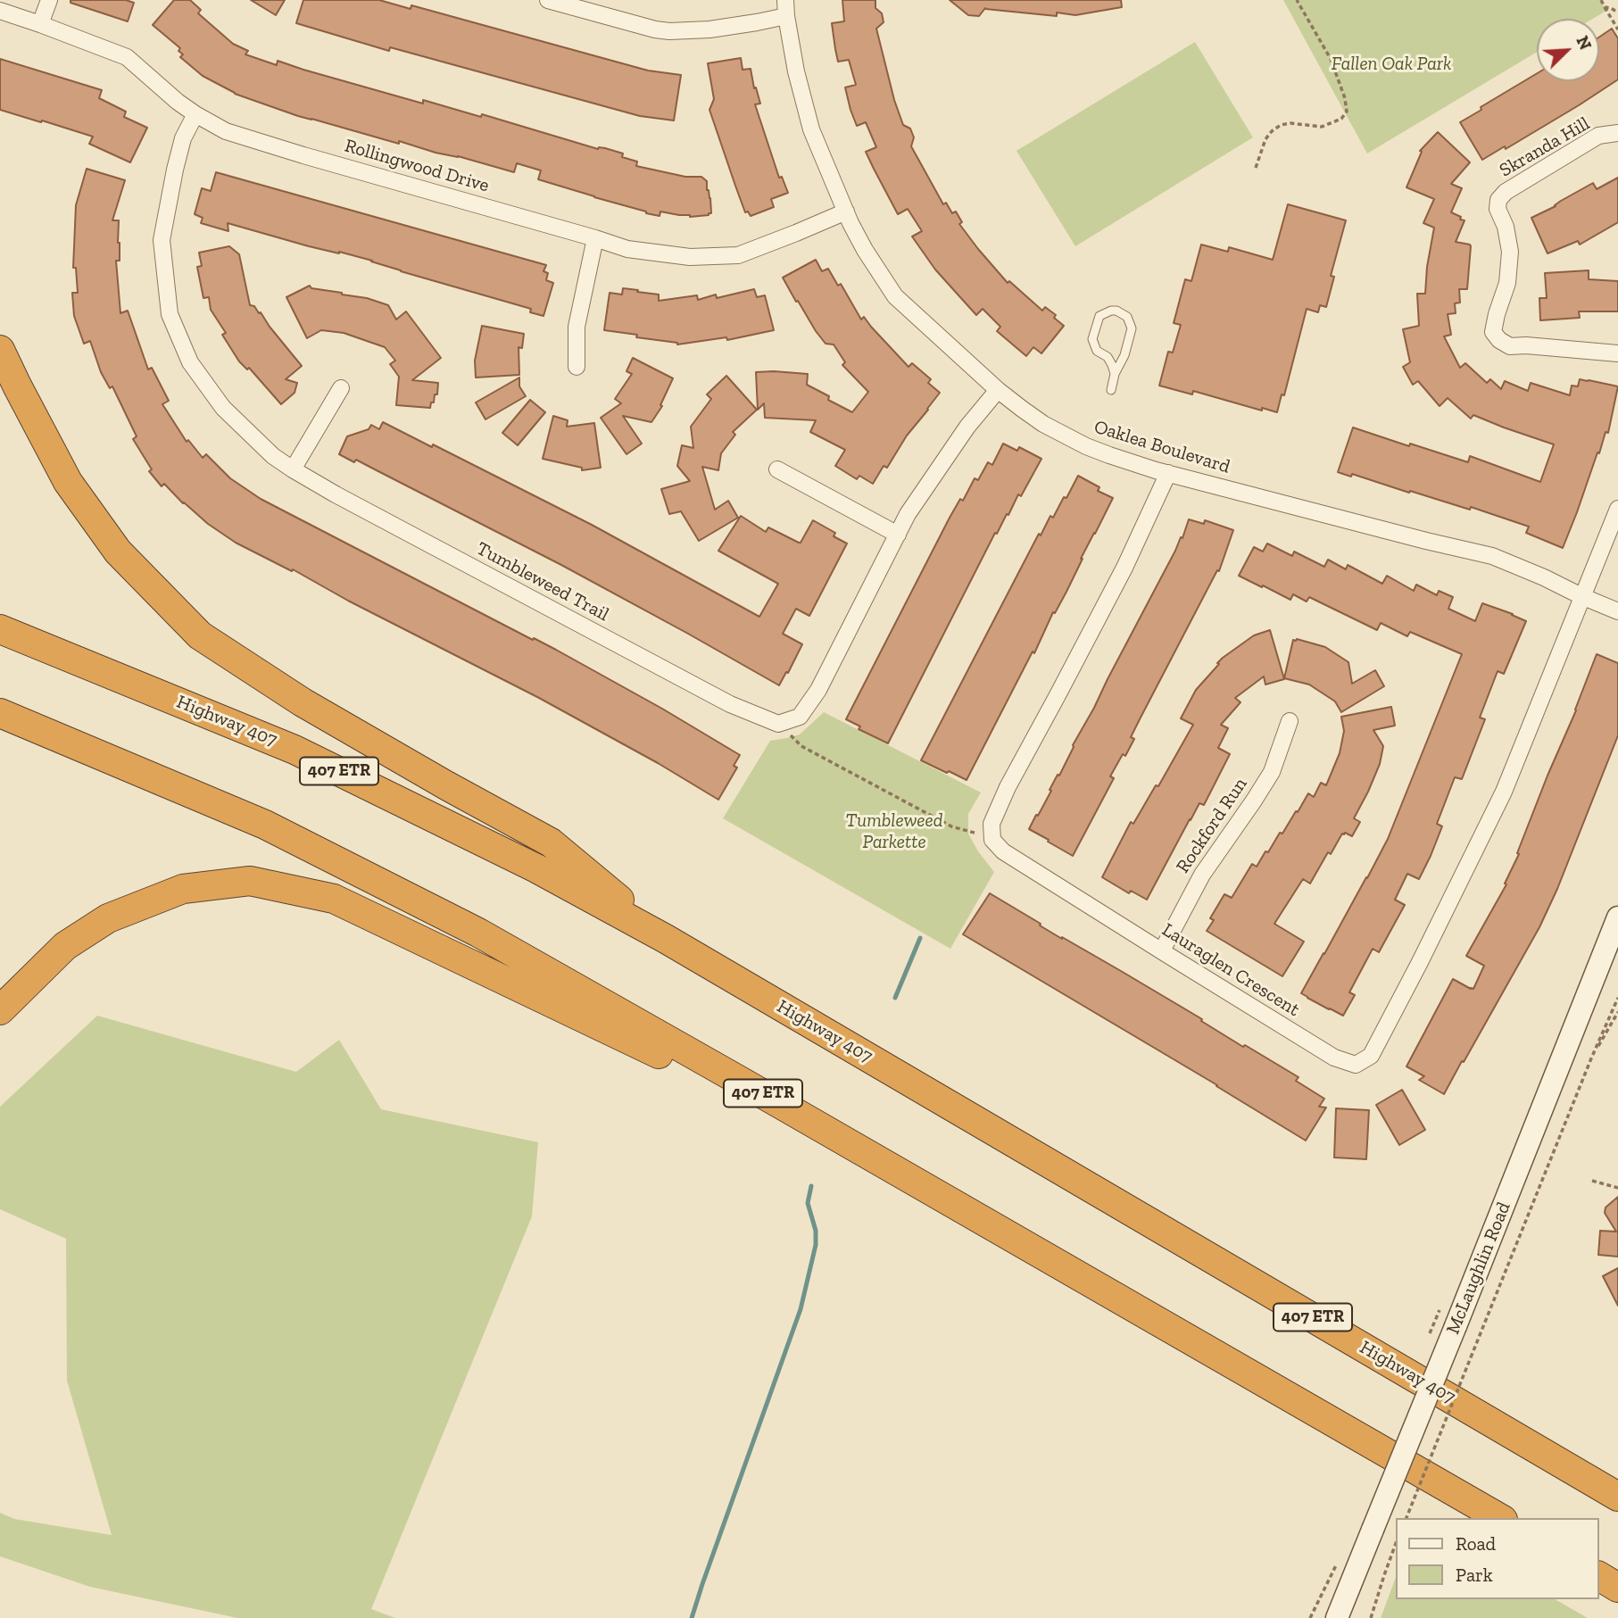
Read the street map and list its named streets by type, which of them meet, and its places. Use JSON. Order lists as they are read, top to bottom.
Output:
{
  "streets": {
    "highway": ["Highway 407", "407 ETR"],
    "street": [
      "Skranda Hill",
      "Rollingwood Drive",
      "Oaklea Boulevard",
      "Tumbleweed Trail",
      "Rockford Run",
      "Lauraglen Crescent",
      "McLaughlin Road"
    ]
  },
  "crossings": [
    ["Rollingwood Drive", "Oaklea Boulevard"],
    ["Rollingwood Drive", "Tumbleweed Trail"],
    ["Oaklea Boulevard", "Lauraglen Crescent"],
    ["Rockford Run", "Lauraglen Crescent"]
  ],
  "parks": ["Fallen Oak Park", "Tumbleweed Parkette"],
  "legend": ["Road", "Park"],
  "north": "top right"
}
